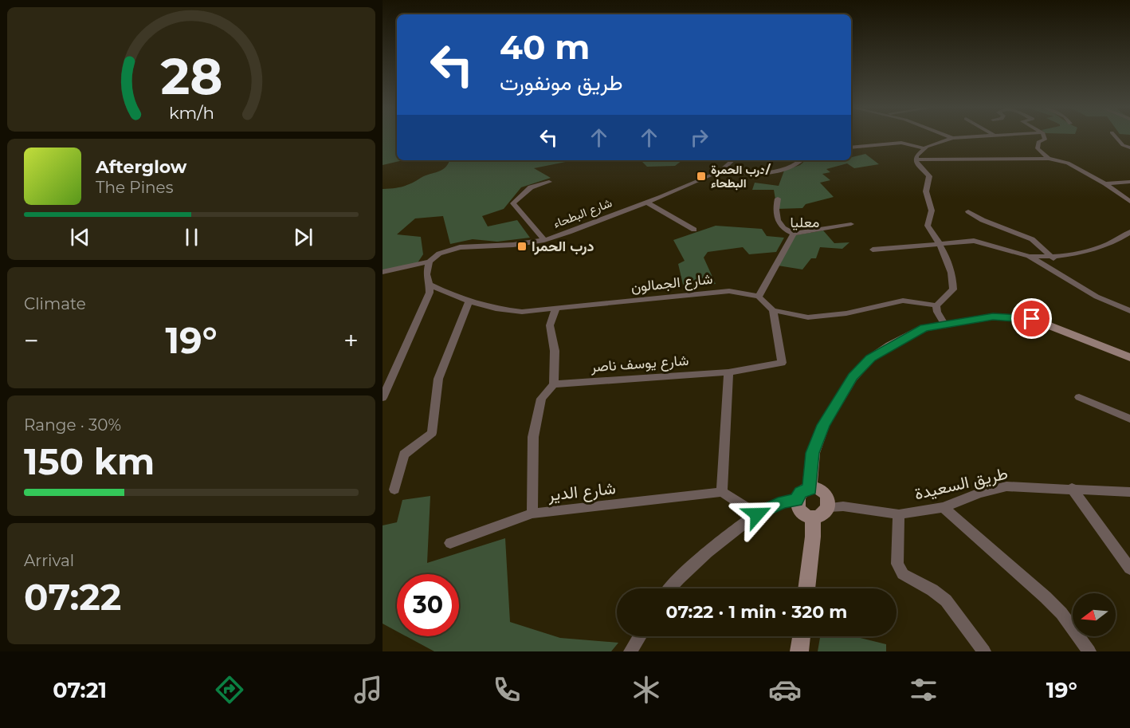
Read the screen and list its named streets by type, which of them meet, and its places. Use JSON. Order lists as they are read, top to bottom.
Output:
{
  "streets": {
    "street": [
      "شارع البطحاء",
      "شارع الجمالون",
      "شارع يوسف ناصر",
      "طريق السعيدة",
      "شارع الدير"
    ]
  },
  "districts": ["معليا"],
  "places": {
    "transit": ["درب الحمرة/ البطحاء", "درب الحمرا"]
  },
  "north": "left",
  "page": {
    "turn": ["40 m", "طريق مونفورت"],
    "song": ["Afterglow", "The Pines"],
    "tile": [
      "Climate",
      ["Range · 30%", "150 km"],
      ["Arrival", "07:22"]
    ],
    "heat": ["−", "19°", "+"],
    "limit": "30",
    "trip": "07:22 · 1 min · 320 m",
    "tabs": ["07:21", "19°"],
    "gauge": ["28", "km/h"]
  }
}
